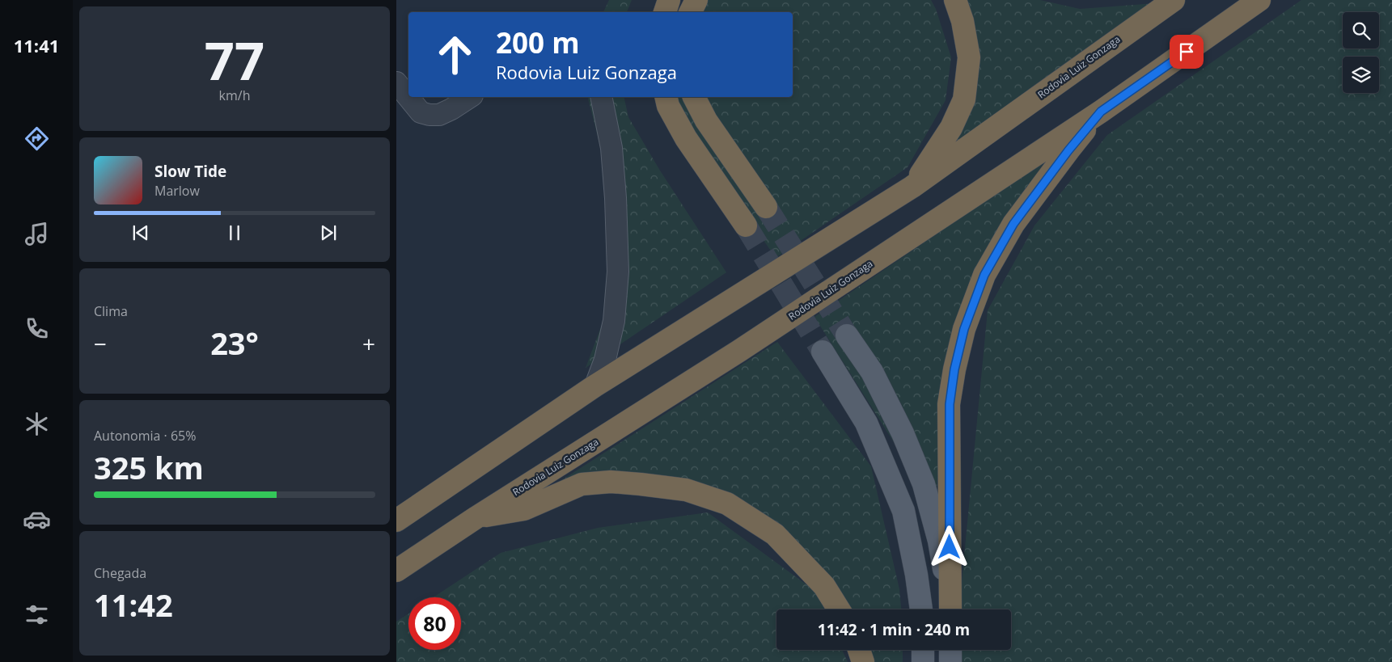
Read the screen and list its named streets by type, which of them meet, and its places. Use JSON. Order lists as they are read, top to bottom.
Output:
{
  "streets": {
    "highway": ["Rodovia Luiz Gonzaga"]
  },
  "page": {
    "tabs": "11:41",
    "tile": [
      ["77", "km/h"],
      "Clima",
      ["Autonomia · 65%", "325 km"],
      ["Chegada", "11:42"]
    ],
    "turn": ["200 m", "Rodovia Luiz Gonzaga"],
    "song": ["Slow Tide", "Marlow"],
    "heat": ["−", "23°", "+"],
    "limit": "80",
    "trip": "11:42 · 1 min · 240 m"
  }
}
